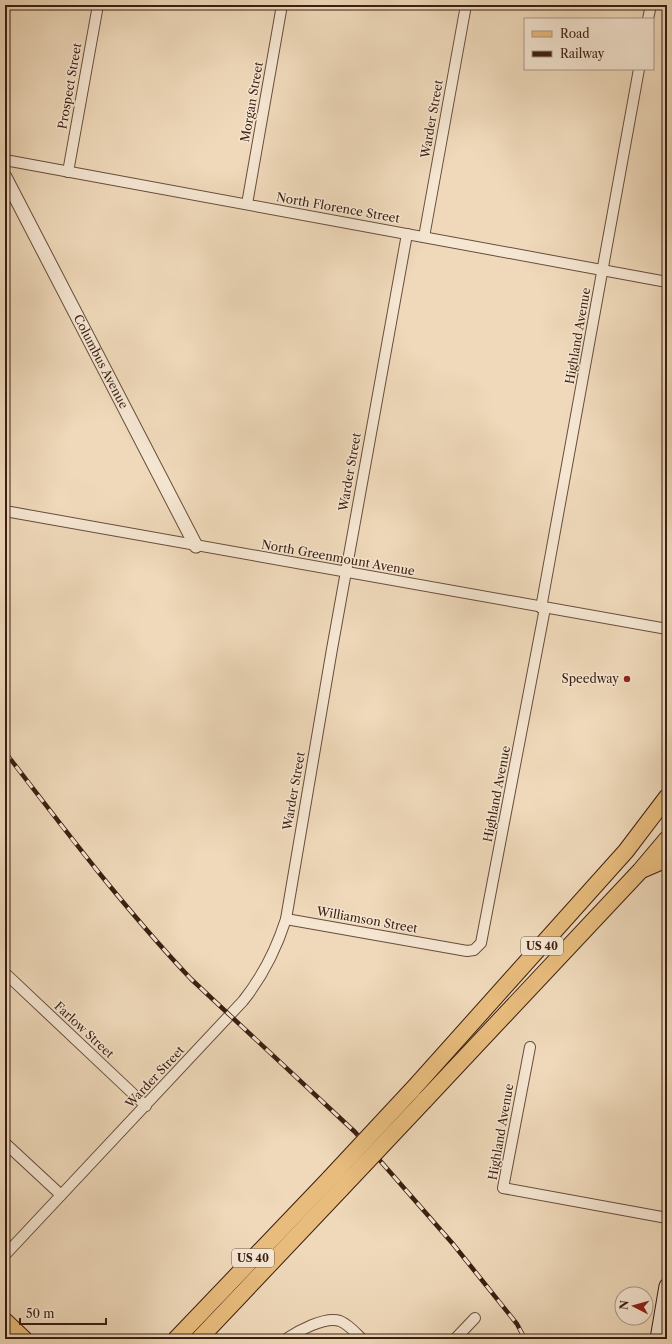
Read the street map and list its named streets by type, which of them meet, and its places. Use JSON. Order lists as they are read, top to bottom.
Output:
{
  "streets": {
    "main road": ["US 40"],
    "street": [
      "Prospect Street",
      "Morgan Street",
      "Warder Street",
      "North Florence Street",
      "Highland Avenue",
      "Columbus Avenue",
      "North Greenmount Avenue",
      "Williamson Street",
      "Farlow Street"
    ]
  },
  "crossings": [
    ["Prospect Street", "North Florence Street"],
    ["Morgan Street", "North Florence Street"],
    ["Warder Street", "North Florence Street"],
    ["Warder Street", "North Greenmount Avenue"],
    ["Warder Street", "Williamson Street"],
    ["Warder Street", "Farlow Street"],
    ["North Florence Street", "Highland Avenue"],
    ["Highland Avenue", "North Greenmount Avenue"],
    ["Highland Avenue", "Williamson Street"],
    ["Columbus Avenue", "North Greenmount Avenue"]
  ],
  "places": ["Speedway"],
  "legend": ["Road", "Railway"],
  "scale_bar": "50 m",
  "north": "left"
}
